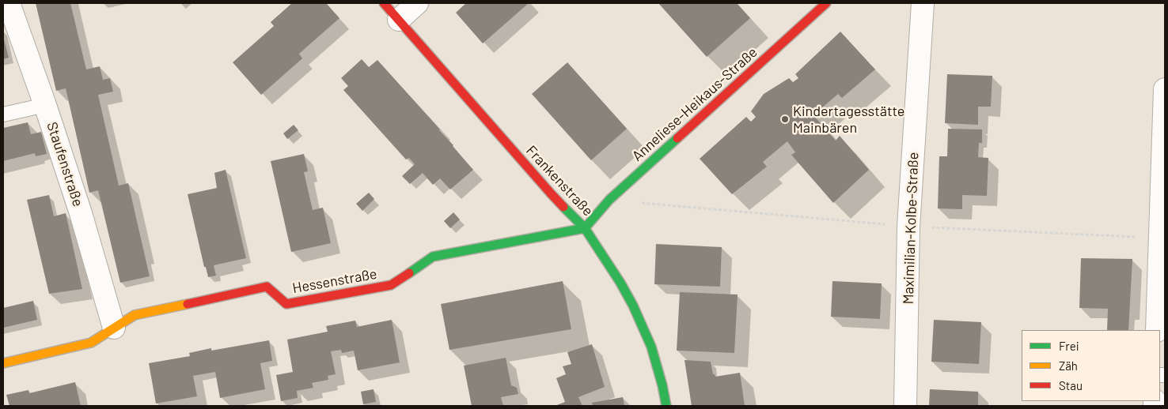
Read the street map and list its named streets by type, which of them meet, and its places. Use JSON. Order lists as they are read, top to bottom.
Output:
{
  "streets": {
    "street": [
      "Anneliese-Heikaus-Straße",
      "Staufenstraße",
      "Frankenstraße",
      "Maximilian-Kolbe-Straße",
      "Hessenstraße"
    ]
  },
  "crossings": [
    ["Anneliese-Heikaus-Straße", "Frankenstraße"],
    ["Anneliese-Heikaus-Straße", "Hessenstraße"],
    ["Staufenstraße", "Hessenstraße"],
    ["Frankenstraße", "Hessenstraße"]
  ],
  "places": ["Kindertagesstätte Mainbären"],
  "legend": ["Frei", "Zäh", "Stau"]
}
